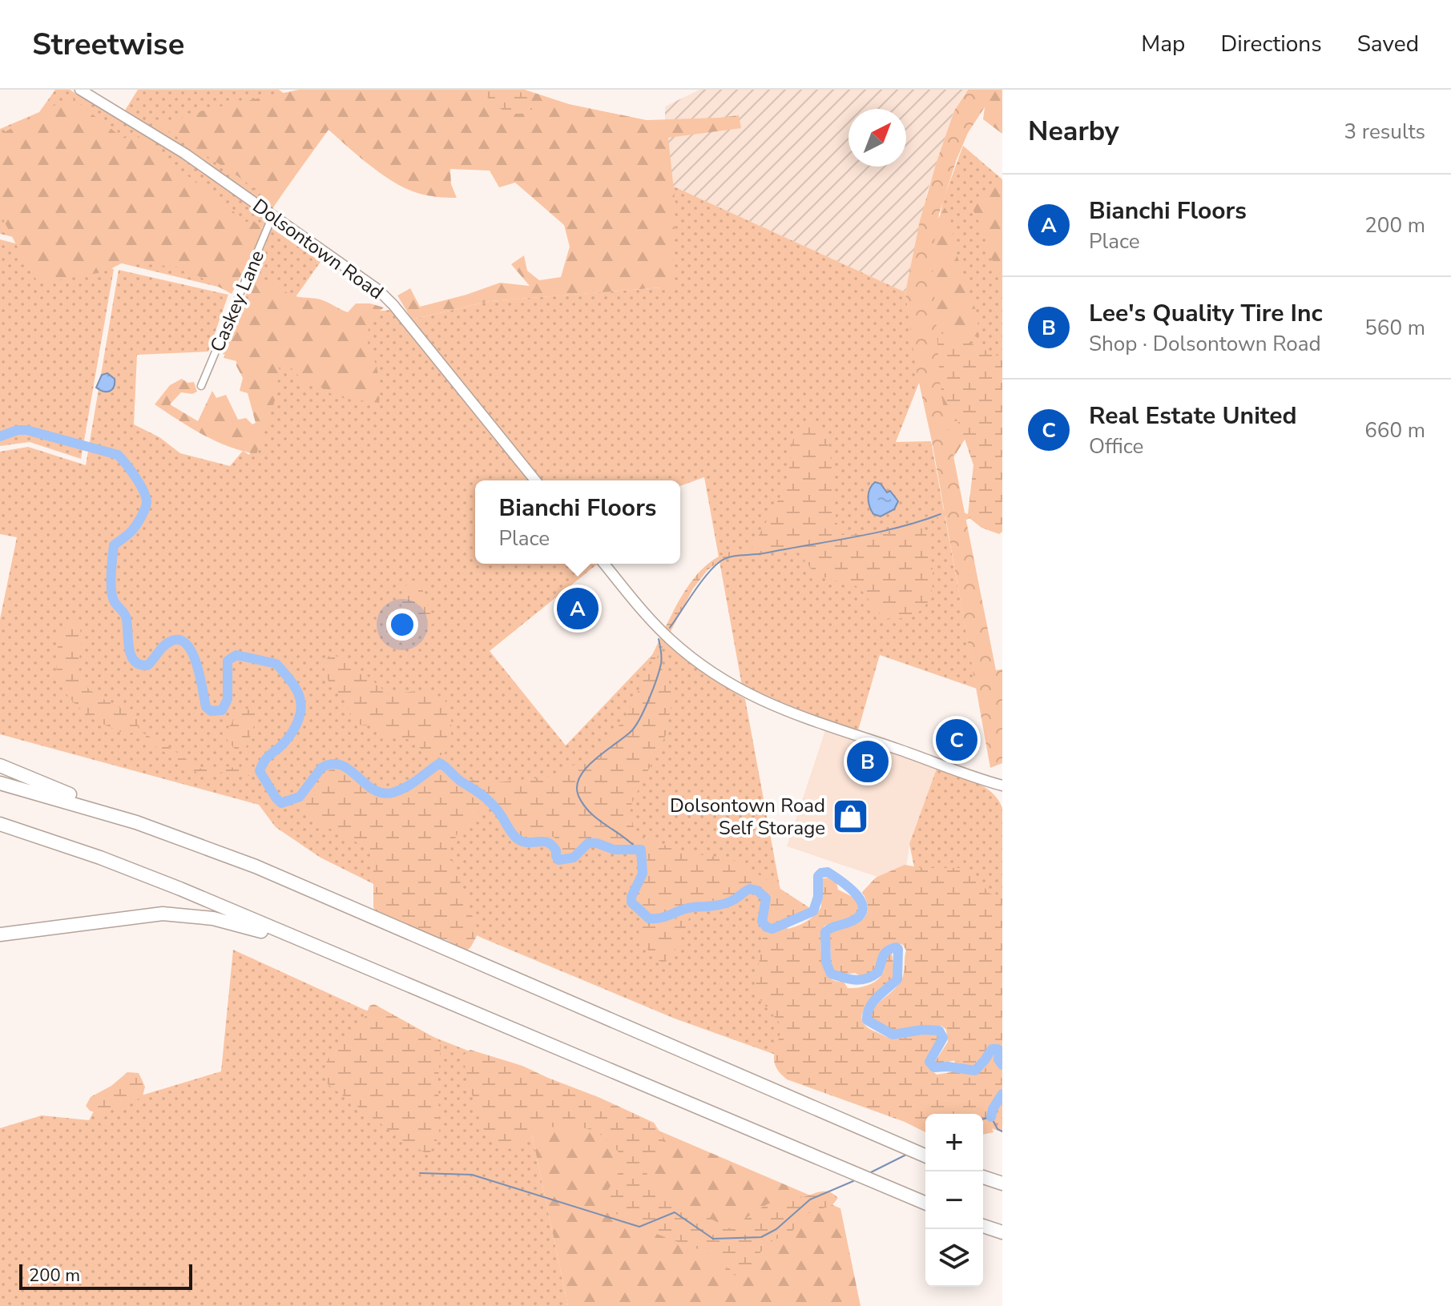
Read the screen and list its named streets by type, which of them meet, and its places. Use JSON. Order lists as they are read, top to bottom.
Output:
{
  "streets": {
    "street": ["Dolsontown Road", "Caskey Lane"]
  },
  "crossings": [
    ["Dolsontown Road", "Caskey Lane"]
  ],
  "places": {
    "shop": ["Dolsontown Road Self Storage"]
  },
  "scale_bar": "200 m",
  "north": "top right",
  "page": {
    "header": "Streetwise",
    "nav": ["Map", "Directions", "Saved"],
    "heading": ["Nearby", "3 results"],
    "list": [
      {
        "mark": "A",
        "name": "Bianchi Floors",
        "note": "Place",
        "value": "200 m"
      },
      {
        "mark": "B",
        "name": "Lee's Quality Tire Inc",
        "note": "Shop · Dolsontown Road",
        "value": "560 m"
      },
      {
        "mark": "C",
        "name": "Real Estate United",
        "note": "Office",
        "value": "660 m"
      }
    ],
    "popup": ["Bianchi Floors", "Place"],
    "pins": ["A", "C", "B"],
    "map_buttons": ["+", "−"],
    "scale": "200 m"
  }
}
